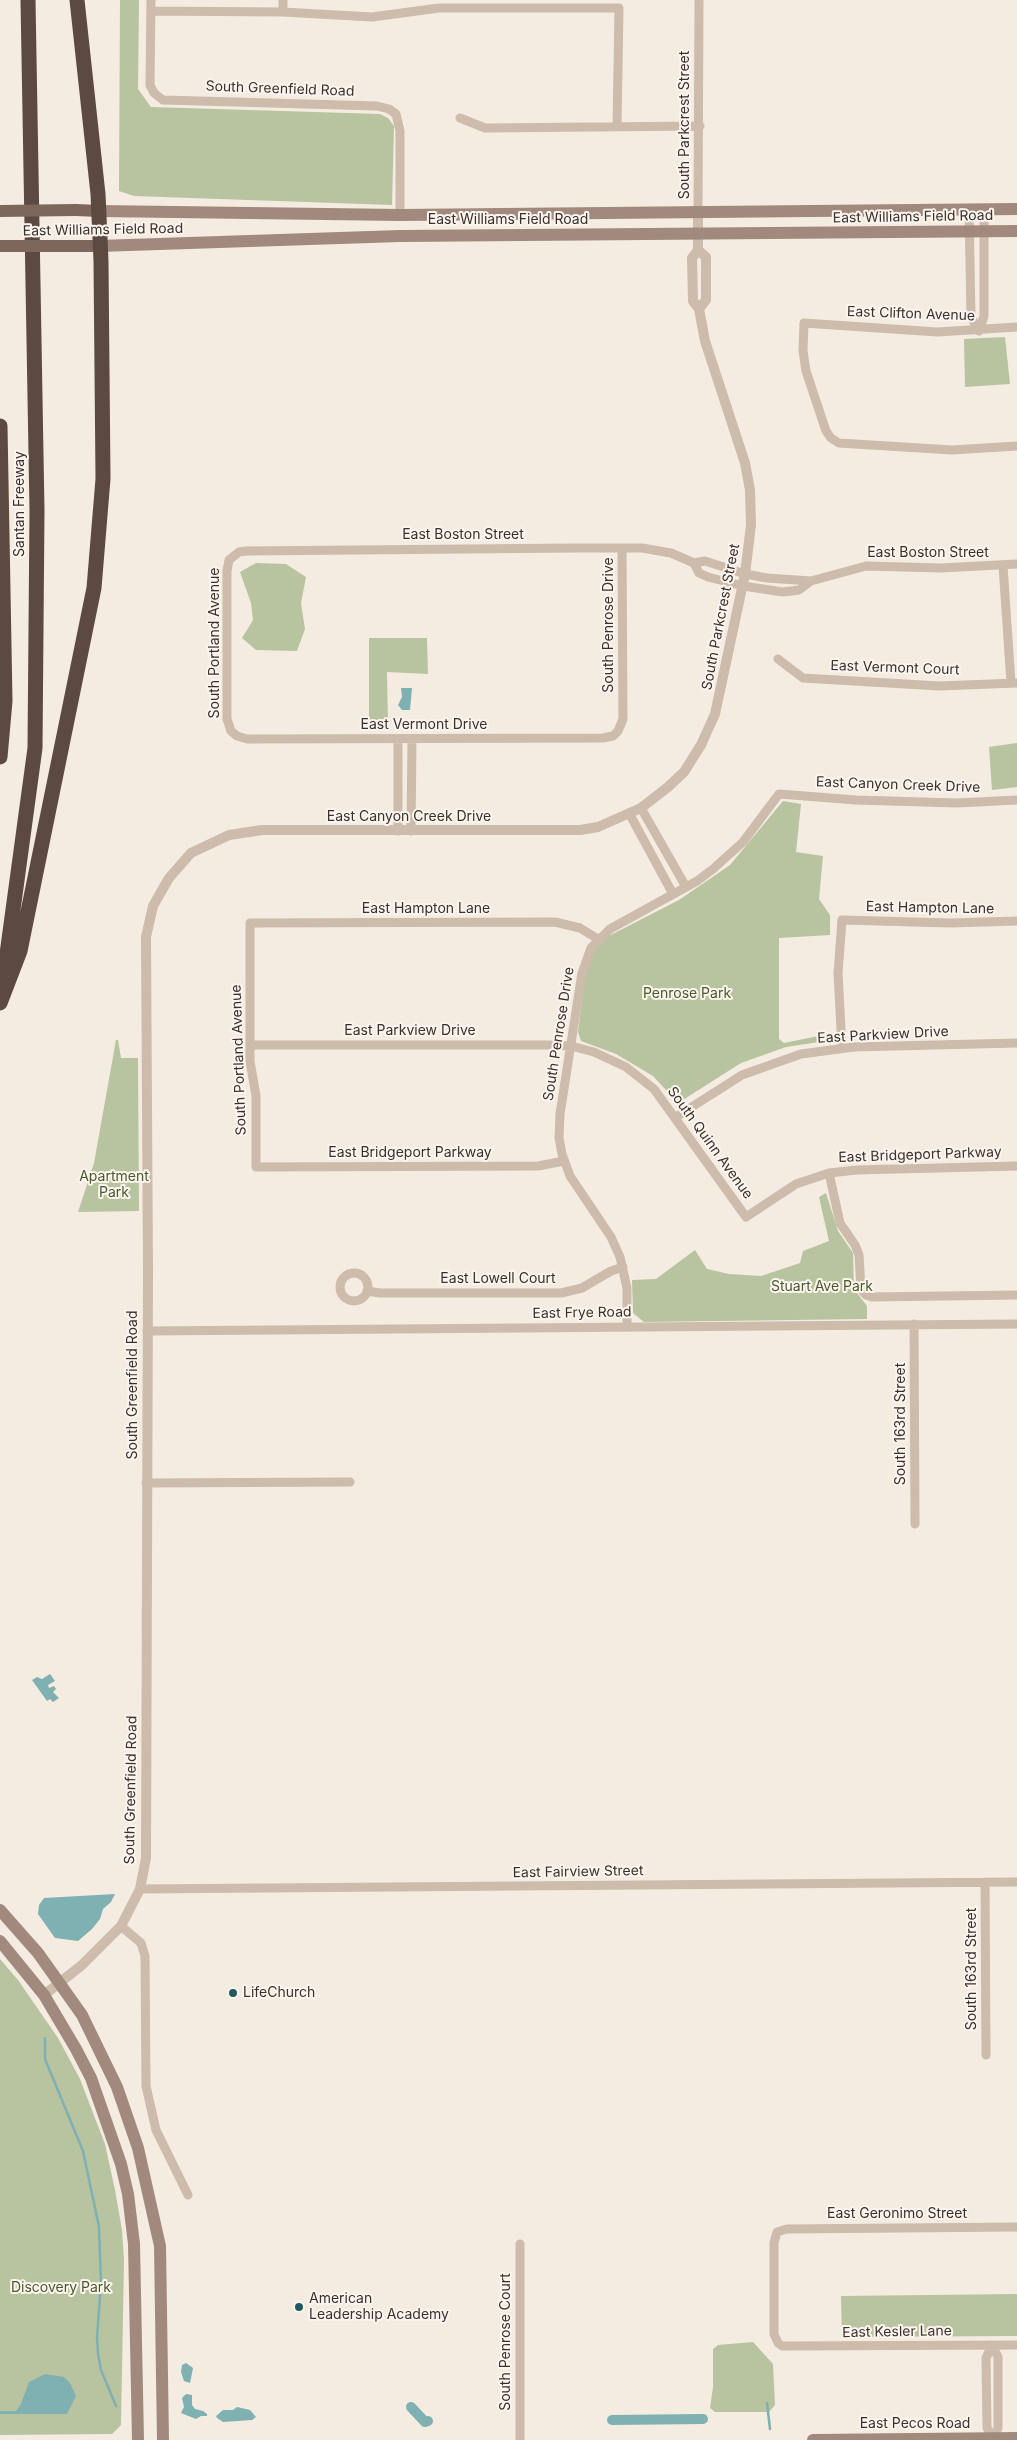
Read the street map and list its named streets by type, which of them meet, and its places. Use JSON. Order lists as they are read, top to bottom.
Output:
{
  "streets": {
    "highway": ["Santan Freeway"],
    "main road": ["East Williams Field Road", "East Pecos Road"],
    "street": [
      "South Greenfield Road",
      "South Parkcrest Street",
      "East Clifton Avenue",
      "East Boston Street",
      "South Penrose Drive",
      "South Portland Avenue",
      "East Vermont Court",
      "East Vermont Drive",
      "East Canyon Creek Drive",
      "East Hampton Lane",
      "East Parkview Drive",
      "South Quinn Avenue",
      "East Bridgeport Parkway",
      "East Lowell Court",
      "East Frye Road",
      "South 163rd Street",
      "East Fairview Street",
      "East Geronimo Street",
      "East Kesler Lane",
      "South Penrose Court"
    ]
  },
  "crossings": [
    ["South Greenfield Road", "East Williams Field Road"],
    ["South Greenfield Road", "East Canyon Creek Drive"],
    ["South Greenfield Road", "East Frye Road"],
    ["South Greenfield Road", "East Fairview Street"],
    ["South Parkcrest Street", "East Williams Field Road"],
    ["South Parkcrest Street", "East Boston Street"],
    ["South Parkcrest Street", "East Canyon Creek Drive"],
    ["East Boston Street", "South Penrose Drive"],
    ["East Boston Street", "South Portland Avenue"],
    ["South Penrose Drive", "East Vermont Drive"],
    ["South Penrose Drive", "East Canyon Creek Drive"],
    ["South Penrose Drive", "East Hampton Lane"],
    ["South Penrose Drive", "East Parkview Drive"],
    ["South Penrose Drive", "South Quinn Avenue"],
    ["South Penrose Drive", "East Bridgeport Parkway"],
    ["South Penrose Drive", "East Lowell Court"],
    ["South Penrose Drive", "East Frye Road"],
    ["South Portland Avenue", "East Vermont Drive"],
    ["South Portland Avenue", "East Hampton Lane"],
    ["South Portland Avenue", "East Parkview Drive"],
    ["South Portland Avenue", "East Bridgeport Parkway"],
    ["East Hampton Lane", "East Parkview Drive"],
    ["East Parkview Drive", "South Quinn Avenue"],
    ["South Quinn Avenue", "East Bridgeport Parkway"],
    ["East Frye Road", "South 163rd Street"],
    ["South 163rd Street", "East Fairview Street"],
    ["East Geronimo Street", "East Kesler Lane"]
  ],
  "parks": [
    "Penrose Park",
    "Apartment Park",
    "Stuart Ave Park",
    "Discovery Park"
  ],
  "places": ["LifeChurch", "American Leadership Academy"]
}
